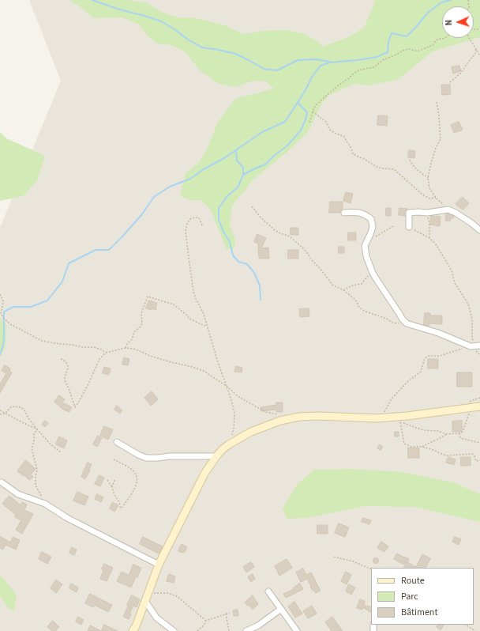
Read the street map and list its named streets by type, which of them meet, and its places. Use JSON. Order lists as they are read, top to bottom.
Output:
{
  "legend": ["Route", "Parc", "Bâtiment"],
  "north": "left"
}
